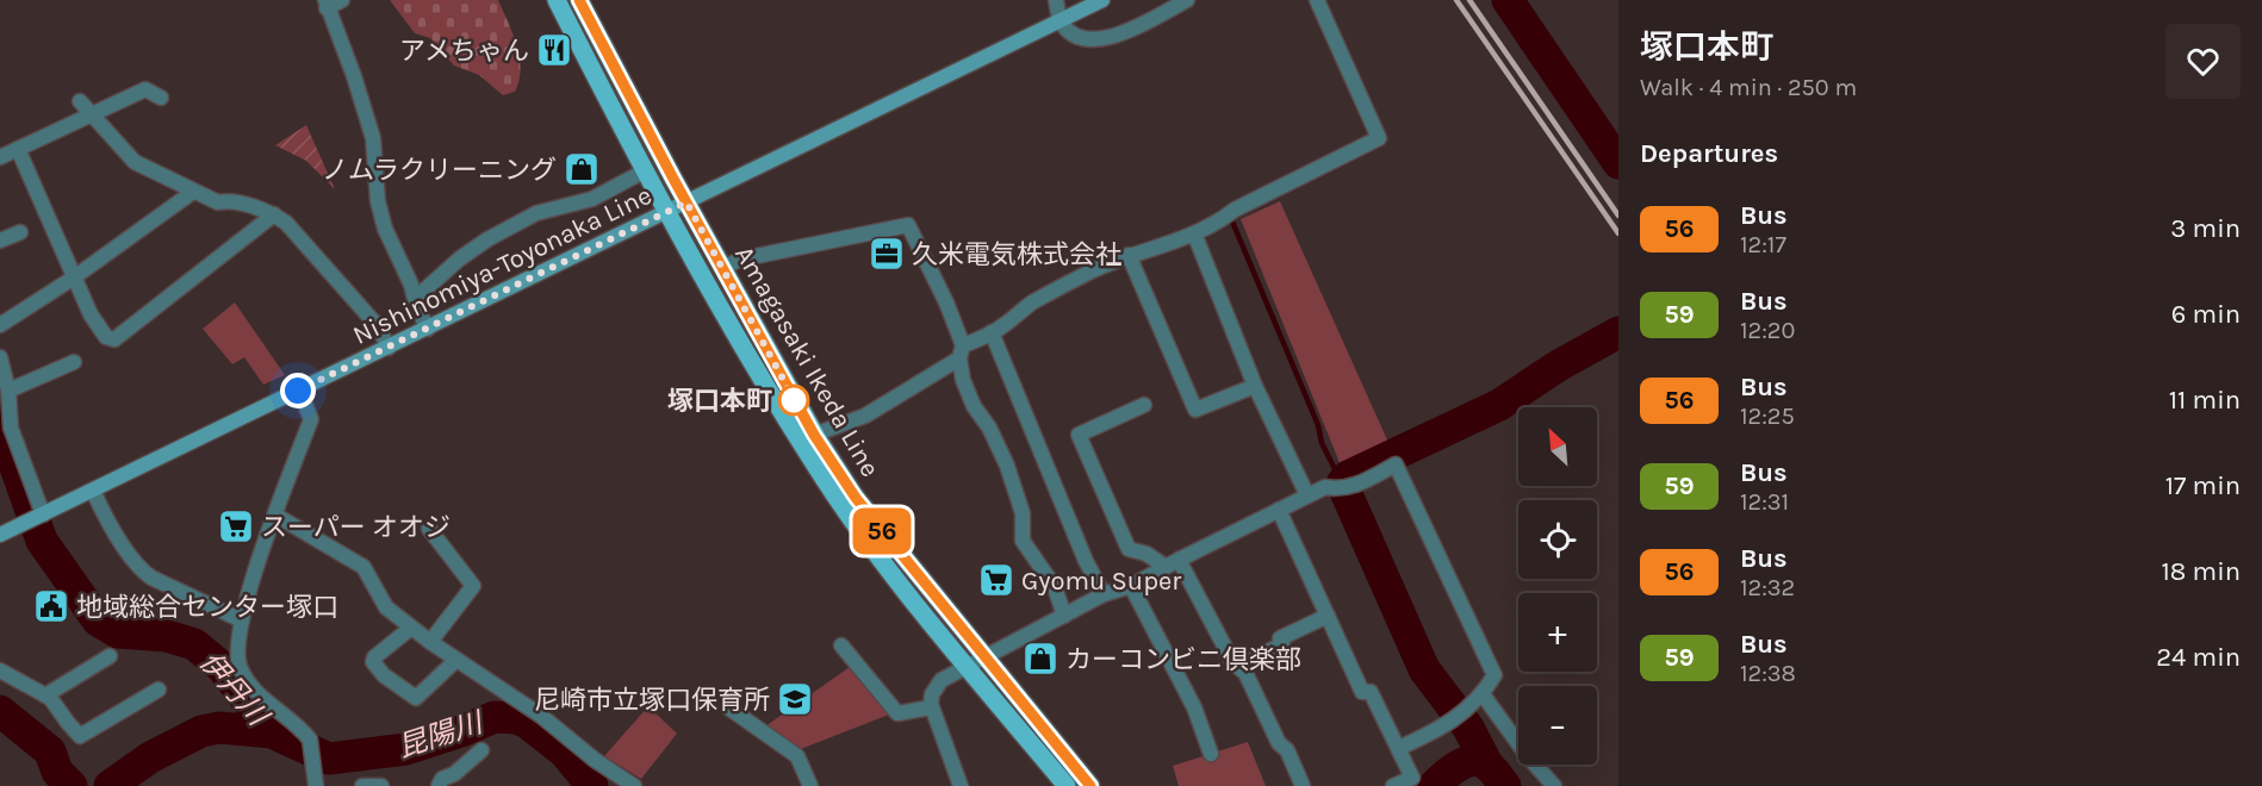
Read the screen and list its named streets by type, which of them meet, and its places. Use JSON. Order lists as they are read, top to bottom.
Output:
{
  "streets": {
    "main road": ["Nishinomiya-Toyonaka Line", "Amagasaki Ikeda Line"]
  },
  "crossings": [
    ["Nishinomiya-Toyonaka Line", "Amagasaki Ikeda Line"]
  ],
  "water": ["伊丹川", "昆陽川"],
  "places": {
    "restaurant": ["アメちゃん"],
    "shop": ["ノムラクリーニング", "カーコンビニ倶楽部"],
    "office": ["久米電気株式会社"],
    "other": ["塚口本町"],
    "supermarket": ["スーパー オオジ", "Gyomu Super"],
    "public building": ["地域総合センター塚口"],
    "school or university": ["尼崎市立塚口保育所"]
  },
  "lines": ["bus line 56"],
  "north": "top left",
  "page": {
    "on_map": "56",
    "heading": [
      ["塚口本町", "Walk · 4 min · 250 m"],
      "Departures"
    ],
    "list": [
      {
        "mark": "56",
        "name": "Bus",
        "note": "12:17",
        "value": "3 min"
      },
      {
        "mark": "59",
        "name": "Bus",
        "note": "12:20",
        "value": "6 min"
      },
      {
        "mark": "56",
        "name": "Bus",
        "note": "12:25",
        "value": "11 min"
      },
      {
        "mark": "59",
        "name": "Bus",
        "note": "12:31",
        "value": "17 min"
      },
      {
        "mark": "56",
        "name": "Bus",
        "note": "12:32",
        "value": "18 min"
      },
      {
        "mark": "59",
        "name": "Bus",
        "note": "12:38",
        "value": "24 min"
      }
    ],
    "map_buttons": ["+", "−"]
  }
}
